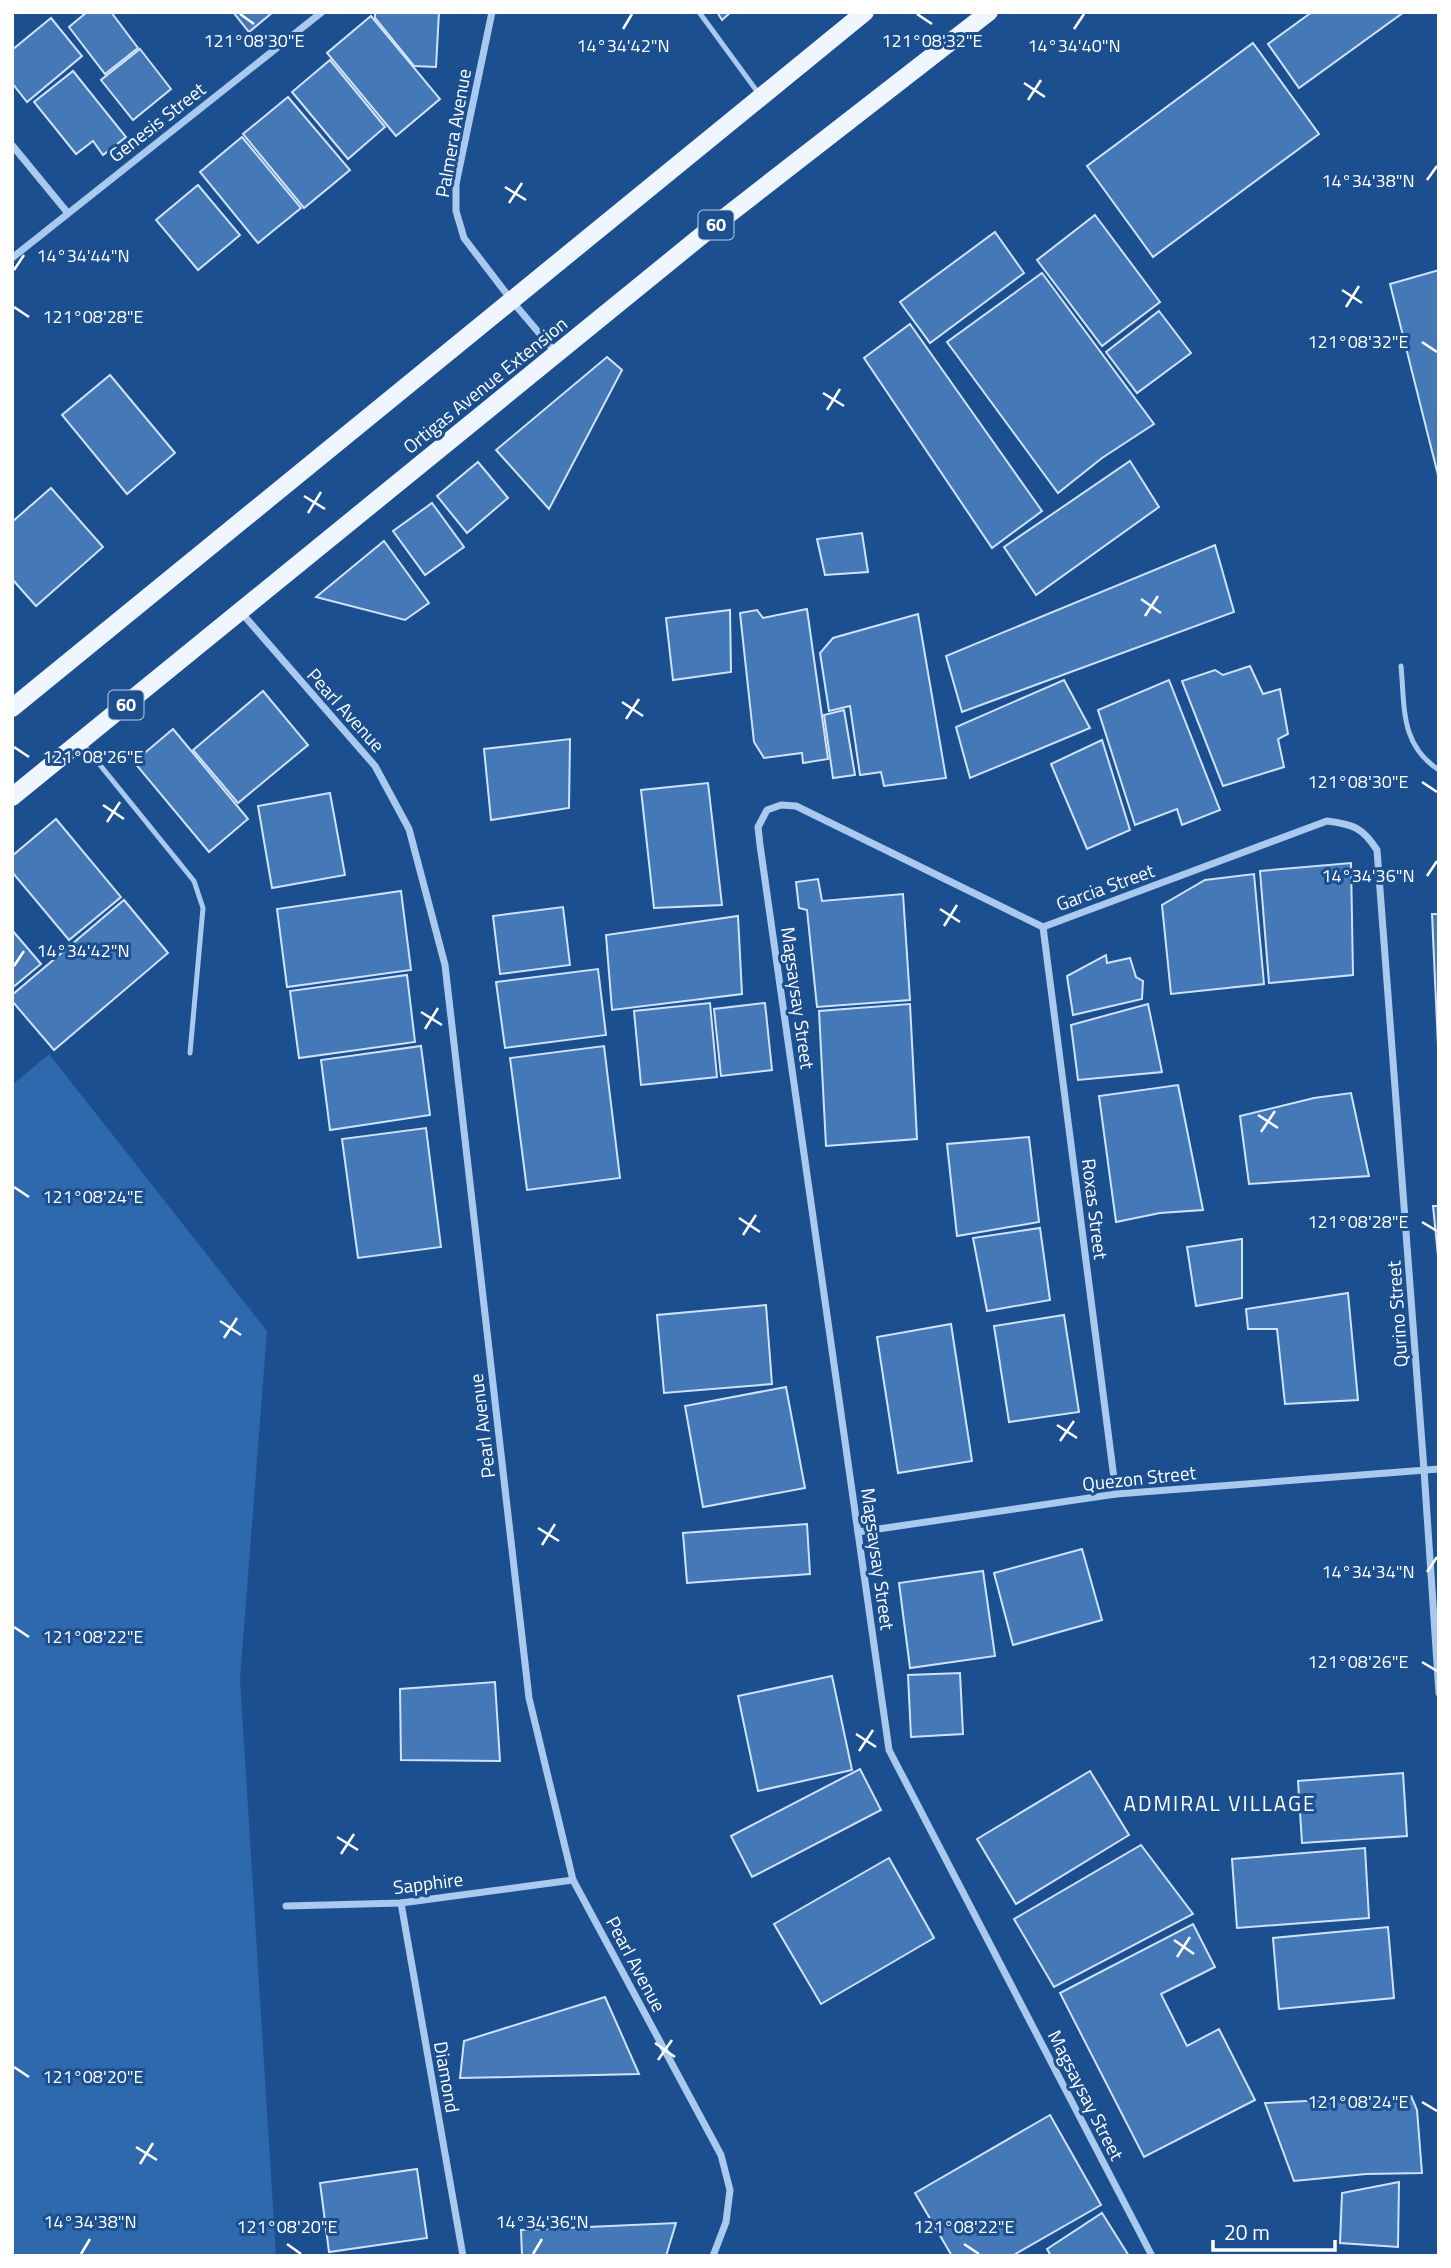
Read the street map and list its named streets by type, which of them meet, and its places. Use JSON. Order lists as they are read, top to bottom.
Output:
{
  "streets": {
    "main road": ["60", "Ortigas Avenue Extension"],
    "street": [
      "Genesis Street",
      "Palmera Avenue",
      "Pearl Avenue",
      "Garcia Street",
      "Magsaysay Street",
      "Roxas Street",
      "Qurino Street",
      "Quezon Street",
      "Sapphire",
      "Diamond"
    ]
  },
  "crossings": [
    ["Palmera Avenue", "Ortigas Avenue Extension"],
    ["Ortigas Avenue Extension", "Pearl Avenue"],
    ["Pearl Avenue", "Sapphire"],
    ["Garcia Street", "Magsaysay Street"],
    ["Garcia Street", "Roxas Street"],
    ["Garcia Street", "Qurino Street"],
    ["Magsaysay Street", "Quezon Street"],
    ["Roxas Street", "Quezon Street"],
    ["Qurino Street", "Quezon Street"],
    ["Sapphire", "Diamond"]
  ],
  "districts": ["ADMIRAL VILLAGE"],
  "scale_bar": "20 m",
  "coordinates": [
    "121°08'30\"E",
    "121°08'32\"E",
    "14°34'42\"N",
    "14°34'40\"N",
    "14°34'38\"N",
    "14°34'44\"N",
    "121°08'28\"E",
    "121°08'26\"E",
    "14°34'36\"N",
    "121°08'24\"E",
    "14°34'34\"N",
    "121°08'22\"E",
    "121°08'20\"E"
  ]
}
